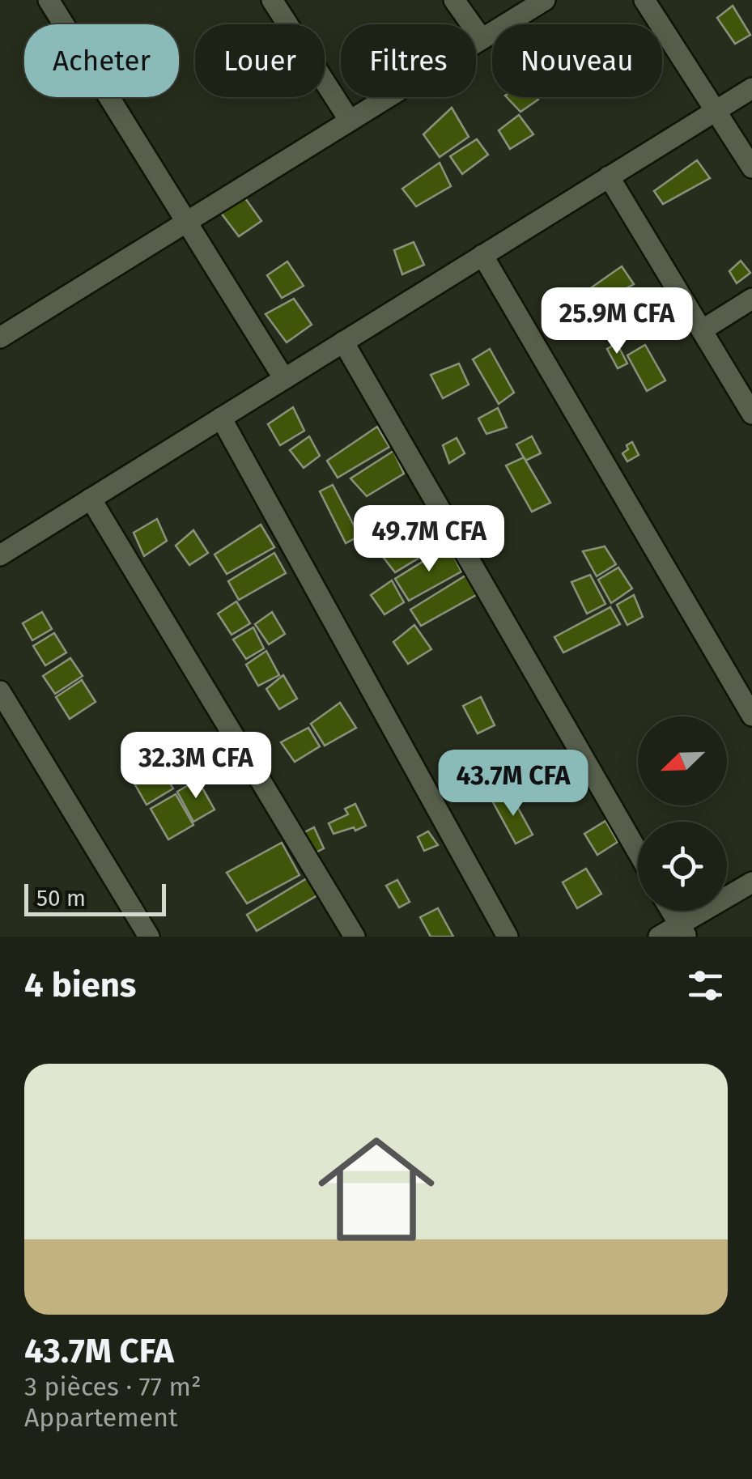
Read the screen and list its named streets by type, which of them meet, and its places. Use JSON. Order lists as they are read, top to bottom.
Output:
{
  "scale_bar": "50 m",
  "north": "bottom left",
  "page": {
    "chip": [
      "Acheter",
      "Louer",
      "Filtres",
      "Nouveau"
    ],
    "price": [
      "25.9M CFA",
      "49.7M CFA",
      "32.3M CFA",
      "43.7M CFA"
    ],
    "scale": "50 m",
    "heading": "4 biens",
    "list": [
      {
        "name": "43.7M CFA",
        "note": "3 pièces · 77 m² · Appartement"
      }
    ]
  }
}
